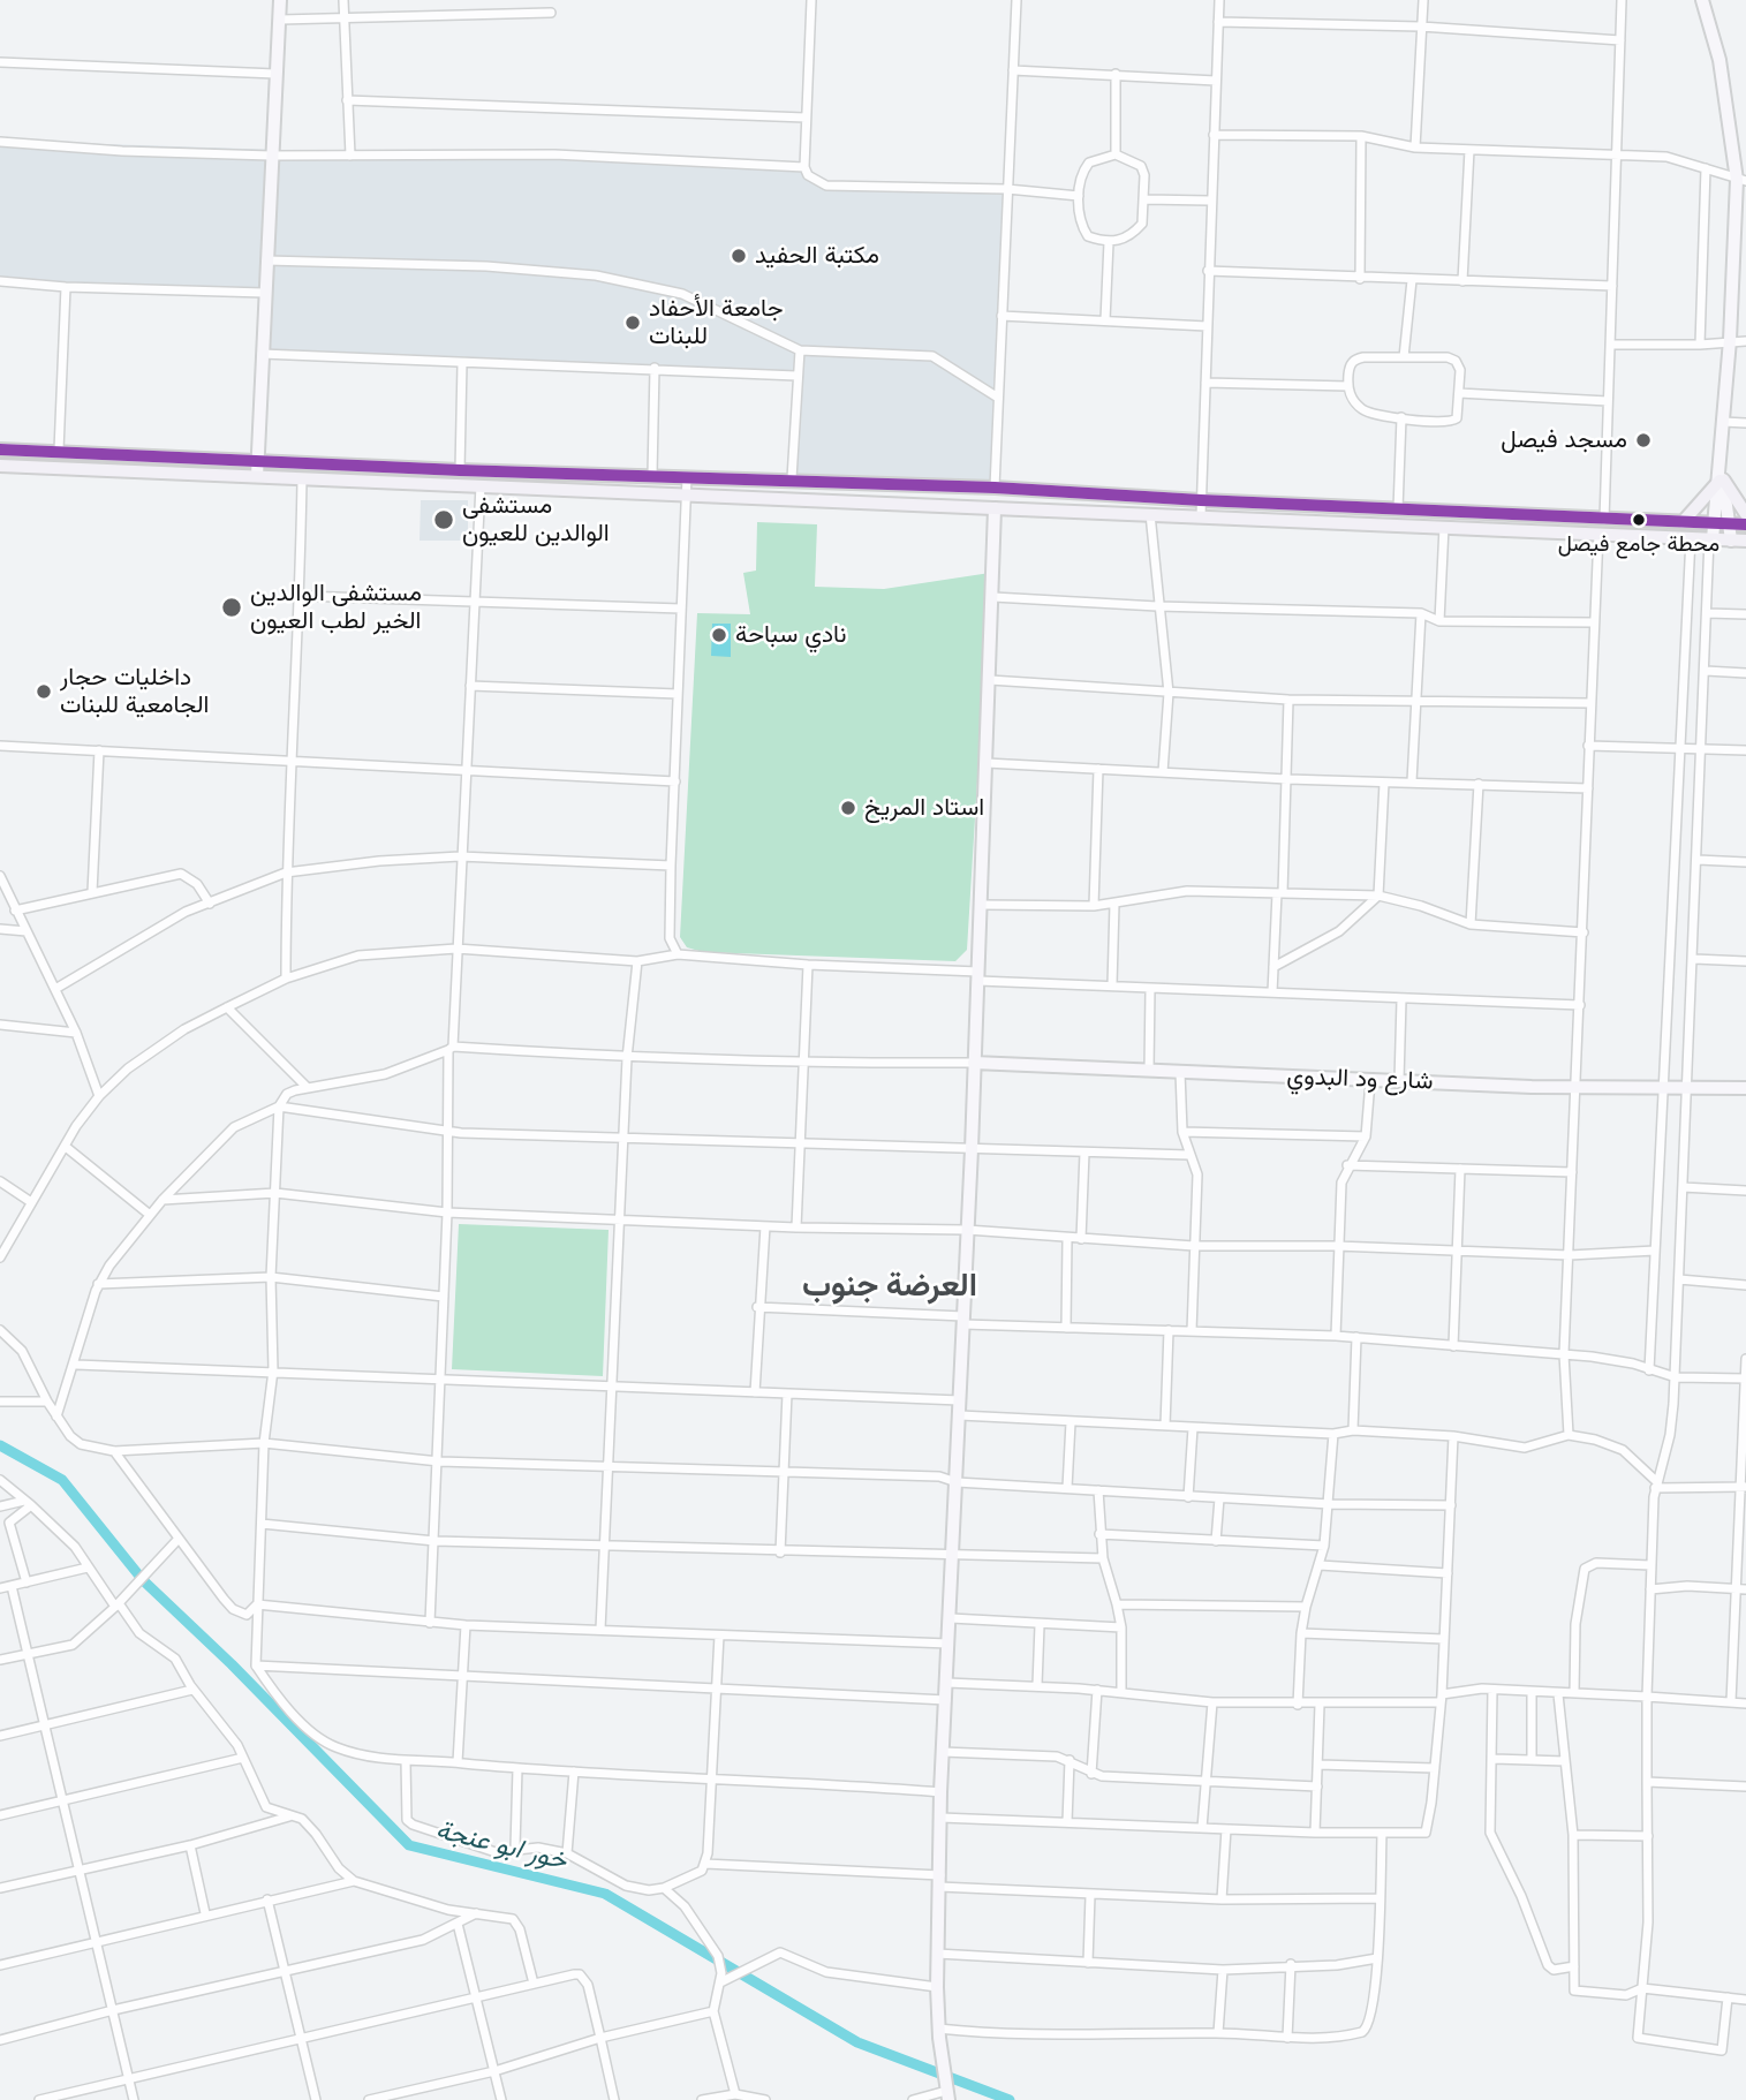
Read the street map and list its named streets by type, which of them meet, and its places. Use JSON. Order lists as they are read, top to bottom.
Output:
{
  "streets": {
    "street": ["شارع ود البدوي"]
  },
  "districts": ["العرضة جنوب"],
  "water": ["خور ابو عنجة"],
  "places": [
    "مكتبة الحفيد",
    "جامعة الأحفاد للبنات",
    "مسجد فيصل",
    "مستشفى الوالدين للعيون",
    "محطة جامع فيصل",
    "مستشفى الوالدين الخير لطب العيون",
    "نادي سباحة",
    "داخليات حجار الجامعية للبنات",
    "استاد المريخ"
  ]
}
